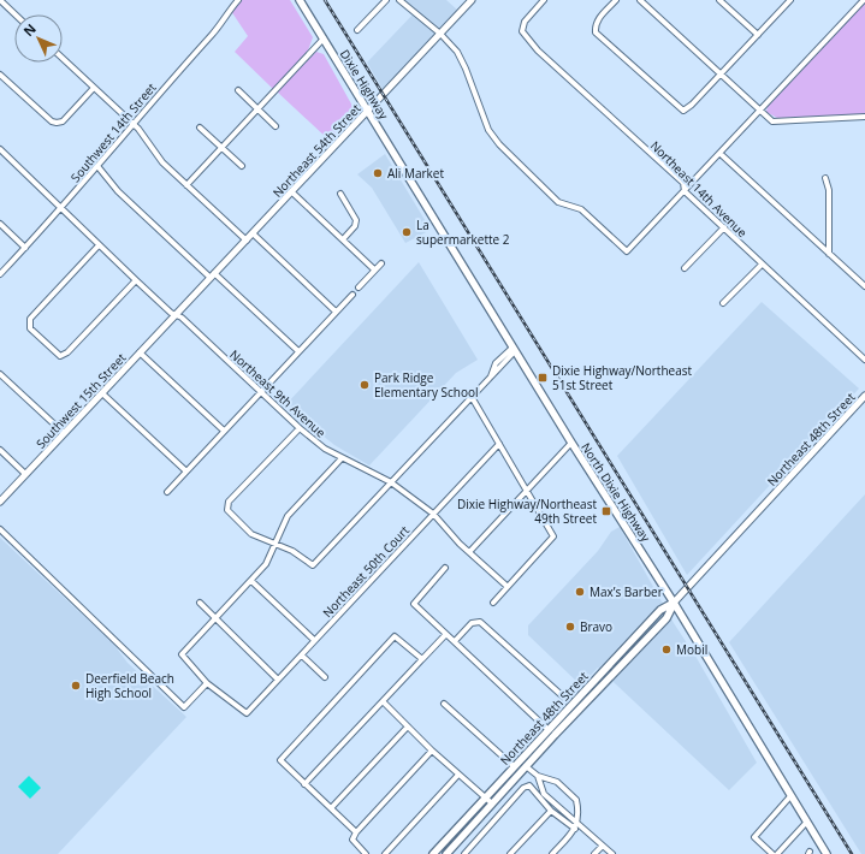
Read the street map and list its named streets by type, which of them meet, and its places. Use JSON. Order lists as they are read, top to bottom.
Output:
{
  "streets": {
    "main road": ["Dixie Highway", "Northeast 48th Street", "North Dixie Highway"],
    "street": [
      "Southwest 14th Street",
      "Northeast 54th Street",
      "Northeast 14th Avenue",
      "Northeast 9th Avenue",
      "Southwest 15th Street",
      "Northeast 50th Court"
    ]
  },
  "crossings": [
    ["Dixie Highway", "Northeast 54th Street"],
    ["Dixie Highway", "North Dixie Highway"],
    ["Southwest 14th Street", "Northeast 9th Avenue"],
    ["Northeast 54th Street", "Northeast 9th Avenue"],
    ["Northeast 54th Street", "Southwest 15th Street"],
    ["Northeast 9th Avenue", "Southwest 15th Street"],
    ["Northeast 9th Avenue", "Northeast 50th Court"],
    ["Northeast 48th Street", "North Dixie Highway"]
  ],
  "places": {
    "other": [
      "Ali Market",
      "La supermarkette 2",
      "Park Ridge Elementary School",
      "Max’s Barber",
      "Bravo",
      "Mobil",
      "Deerfield Beach High School"
    ],
    "transit": ["Dixie Highway/Northeast 51st Street", "Dixie Highway/Northeast 49th Street"]
  },
  "north": "top left"
}
